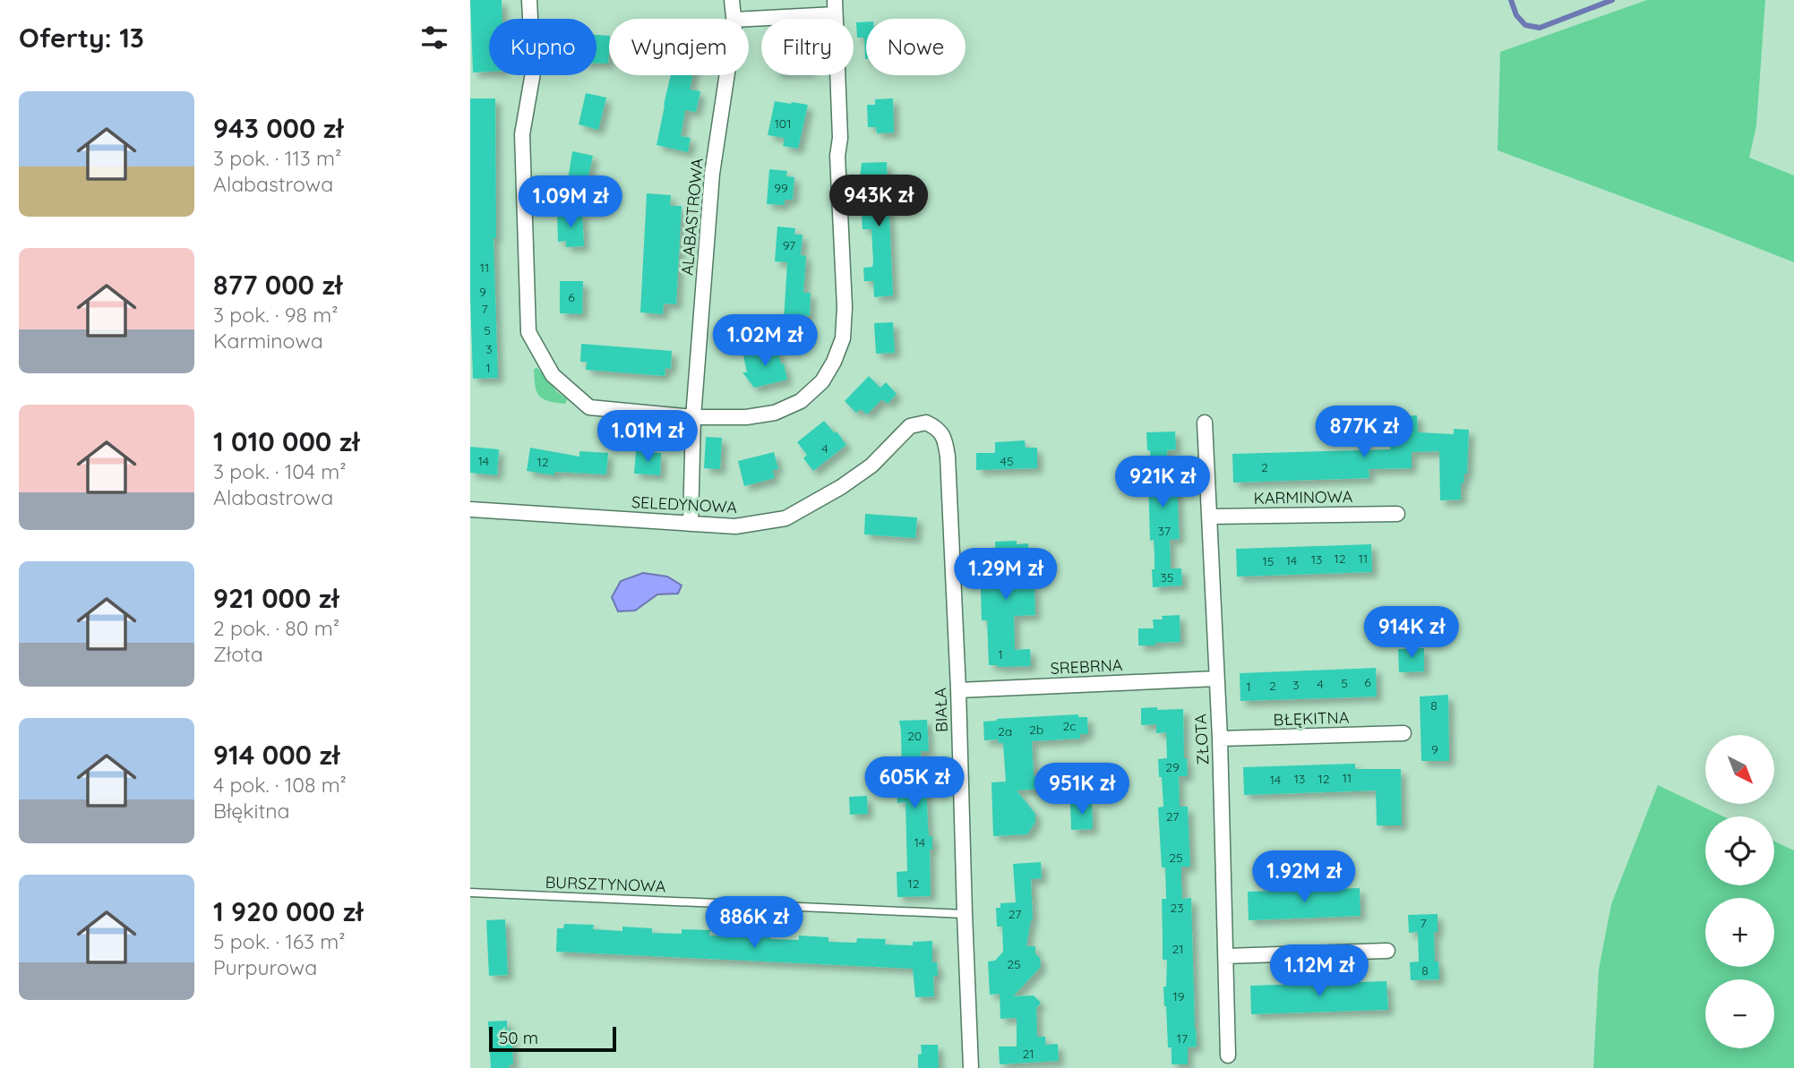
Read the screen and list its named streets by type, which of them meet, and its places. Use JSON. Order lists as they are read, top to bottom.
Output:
{
  "streets": {
    "street": [
      "ALABASTROWA",
      "KARMINOWA",
      "SELEDYNOWA",
      "SREBRNA",
      "BIAŁA",
      "BŁĘKITNA",
      "ZŁOTA"
    ],
    "lane": ["BURSZTYNOWA"]
  },
  "crossings": [
    ["ALABASTROWA", "SELEDYNOWA"],
    ["KARMINOWA", "ZŁOTA"],
    ["SELEDYNOWA", "BIAŁA"],
    ["SREBRNA", "BIAŁA"],
    ["SREBRNA", "ZŁOTA"],
    ["BIAŁA", "BURSZTYNOWA"],
    ["BŁĘKITNA", "ZŁOTA"]
  ],
  "house_numbers": [
    "101",
    "99",
    "97",
    "11",
    "9",
    "6",
    "7",
    "5",
    "3",
    "1",
    "4",
    "14",
    "45",
    "12",
    "2",
    "37",
    "12",
    "11",
    "13",
    "14",
    "15",
    "35",
    "1",
    "6",
    "5",
    "4",
    "3",
    "2",
    "1",
    "8",
    "2c",
    "2b",
    "2a",
    "20",
    "9",
    "29",
    "11",
    "13",
    "12",
    "14",
    "27",
    "14",
    "25",
    "12",
    "23",
    "27",
    "7",
    "21",
    "25",
    "8",
    "19",
    "17",
    "21"
  ],
  "scale_bar": "50 m",
  "north": "bottom right",
  "page": {
    "heading": "Oferty: 13",
    "chip": [
      "Kupno",
      "Wynajem",
      "Filtry",
      "Nowe"
    ],
    "list": [
      {
        "name": "943 000 zł",
        "note": "3 pok. · 113 m² · Alabastrowa"
      },
      {
        "name": "877 000 zł",
        "note": "3 pok. · 98 m² · Karminowa"
      },
      {
        "name": "1 010 000 zł",
        "note": "3 pok. · 104 m² · Alabastrowa"
      },
      {
        "name": "921 000 zł",
        "note": "2 pok. · 80 m² · Złota"
      },
      {
        "name": "914 000 zł",
        "note": "4 pok. · 108 m² · Błękitna"
      },
      {
        "name": "1 920 000 zł",
        "note": "5 pok. · 163 m² · Purpurowa"
      }
    ],
    "price": [
      "943K zł",
      "1.09M zł",
      "1.02M zł",
      "877K zł",
      "1.01M zł",
      "921K zł",
      "1.29M zł",
      "914K zł",
      "605K zł",
      "951K zł",
      "1.92M zł",
      "886K zł",
      "1.12M zł"
    ],
    "map_buttons": ["+", "−"],
    "scale": "50 m"
  }
}
